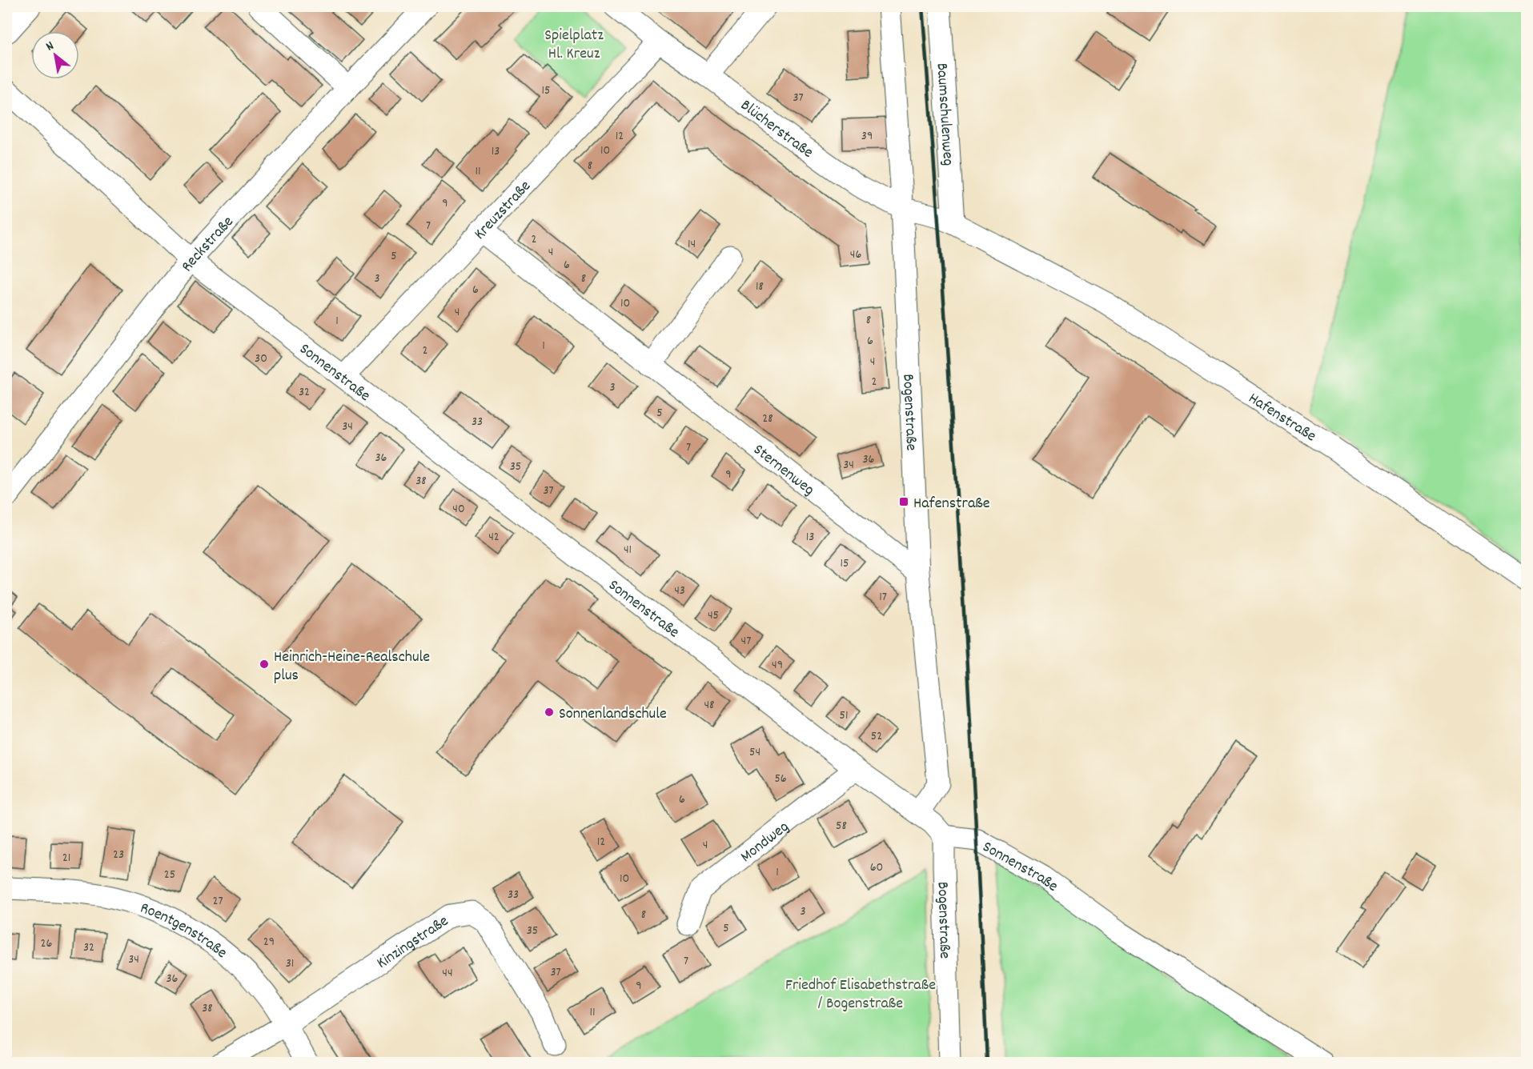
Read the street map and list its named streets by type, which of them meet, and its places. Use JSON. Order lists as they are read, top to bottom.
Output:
{
  "streets": {
    "street": [
      "Baumschulenweg",
      "Blücherstraße",
      "Kreuzstraße",
      "Reckstraße",
      "Sonnenstraße",
      "Bogenstraße",
      "Hafenstraße",
      "Sternenweg",
      "Mondweg",
      "Roentgenstraße",
      "Kinzingstraße"
    ]
  },
  "crossings": [
    ["Baumschulenweg", "Blücherstraße"],
    ["Baumschulenweg", "Hafenstraße"],
    ["Blücherstraße", "Kreuzstraße"],
    ["Blücherstraße", "Bogenstraße"],
    ["Blücherstraße", "Hafenstraße"],
    ["Kreuzstraße", "Sonnenstraße"],
    ["Kreuzstraße", "Sternenweg"],
    ["Reckstraße", "Sonnenstraße"],
    ["Sonnenstraße", "Bogenstraße"],
    ["Sonnenstraße", "Mondweg"],
    ["Bogenstraße", "Sternenweg"],
    ["Roentgenstraße", "Kinzingstraße"]
  ],
  "parks": ["Spielplatz Hl. Kreuz", "Friedhof Elisabethstraße / Bogenstraße"],
  "places": {
    "transit": ["Hafenstraße"],
    "other": ["Heinrich-Heine-Realschule plus", "Sonnenlandschule"]
  },
  "house_numbers": [
    "15",
    "37",
    "12",
    "39",
    "10",
    "13",
    "8",
    "11",
    "9",
    "7",
    "2",
    "14",
    "4",
    "46",
    "5",
    "6",
    "3",
    "8",
    "18",
    "6",
    "10",
    "4",
    "8",
    "1",
    "6",
    "1",
    "2",
    "30",
    "4",
    "2",
    "3",
    "32",
    "5",
    "28",
    "33",
    "34",
    "7",
    "36",
    "36",
    "34",
    "35",
    "9",
    "38",
    "37",
    "40",
    "42",
    "13",
    "41",
    "15",
    "43",
    "17",
    "45",
    "47",
    "49",
    "48",
    "51",
    "52",
    "54",
    "56",
    "6",
    "58",
    "12",
    "4",
    "23",
    "21",
    "60",
    "1",
    "25",
    "10",
    "33",
    "27",
    "3",
    "8",
    "5",
    "35",
    "29",
    "26",
    "32",
    "34",
    "7",
    "31",
    "37",
    "44",
    "36",
    "9",
    "38",
    "11"
  ],
  "north": "top left"
}
